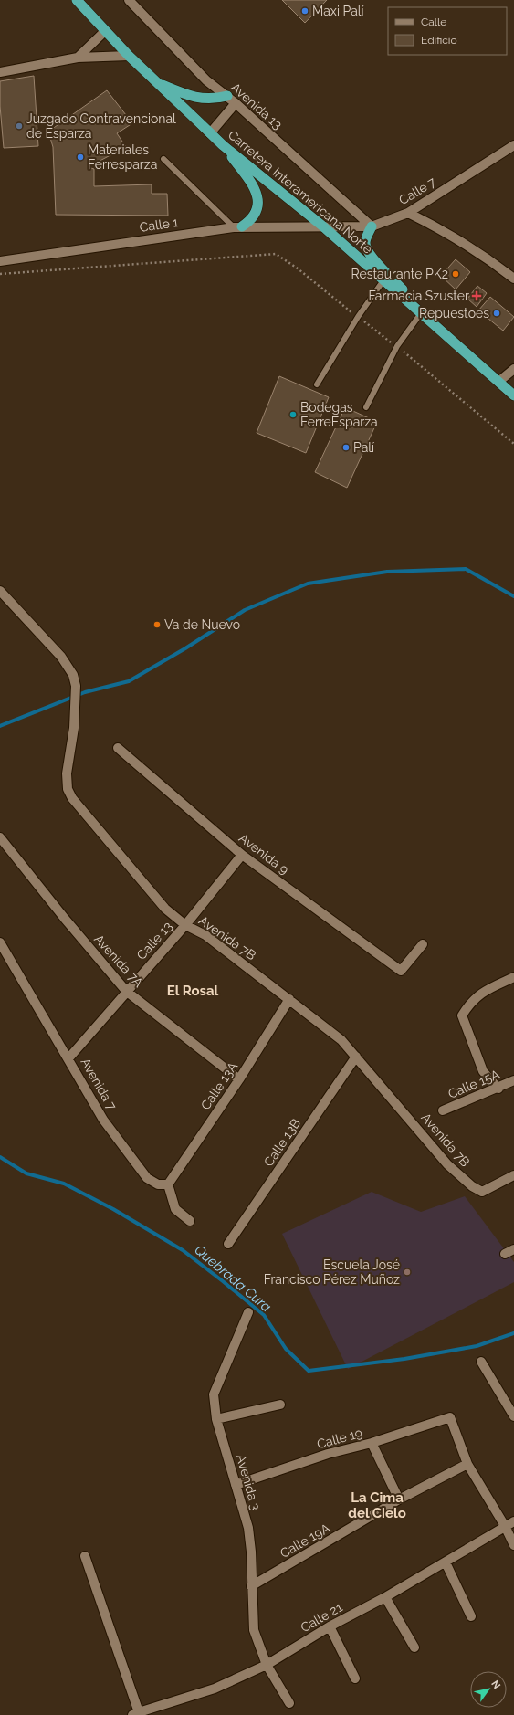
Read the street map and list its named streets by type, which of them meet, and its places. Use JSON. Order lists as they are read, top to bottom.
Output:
{
  "streets": {
    "highway": ["Carretera Interamericana Norte"],
    "street": [
      "Avenida 13",
      "Calle 7",
      "Calle 1",
      "Avenida 9",
      "Avenida 7B",
      "Calle 13",
      "Avenida 7A",
      "Avenida 7",
      "Calle 15A",
      "Calle 13A",
      "Calle 13B",
      "Calle 19",
      "Avenida 3",
      "Calle 19A",
      "Calle 21"
    ]
  },
  "crossings": [
    ["Avenida 13", "Calle 7"],
    ["Calle 7", "Carretera Interamericana Norte"],
    ["Calle 7", "Calle 1"],
    ["Carretera Interamericana Norte", "Calle 1"],
    ["Avenida 9", "Calle 13"],
    ["Avenida 7B", "Calle 13"],
    ["Avenida 7B", "Calle 13A"],
    ["Avenida 7B", "Calle 13B"],
    ["Calle 13", "Avenida 7A"],
    ["Calle 13", "Avenida 7"],
    ["Avenida 7A", "Calle 13A"],
    ["Avenida 7", "Calle 13A"],
    ["Calle 19", "Avenida 3"],
    ["Calle 19", "Calle 19A"],
    ["Avenida 3", "Calle 19A"],
    ["Avenida 3", "Calle 21"]
  ],
  "districts": ["El Rosal", "La Cima del Cielo"],
  "water": ["Quebrada Cura"],
  "places": {
    "other": [
      "Maxi Palí",
      "Juzgado Contravencional de Esparza",
      "Materiales Ferresparza",
      "Restaurante PK2",
      "Repuestoes",
      "Bodegas FerreEsparza",
      "Palí",
      "Va de Nuevo",
      "Escuela José Francisco Pérez Muñoz"
    ],
    "health": ["Farmacia Szuster"]
  },
  "legend": ["Calle", "Edificio"],
  "north": "top right"
}
